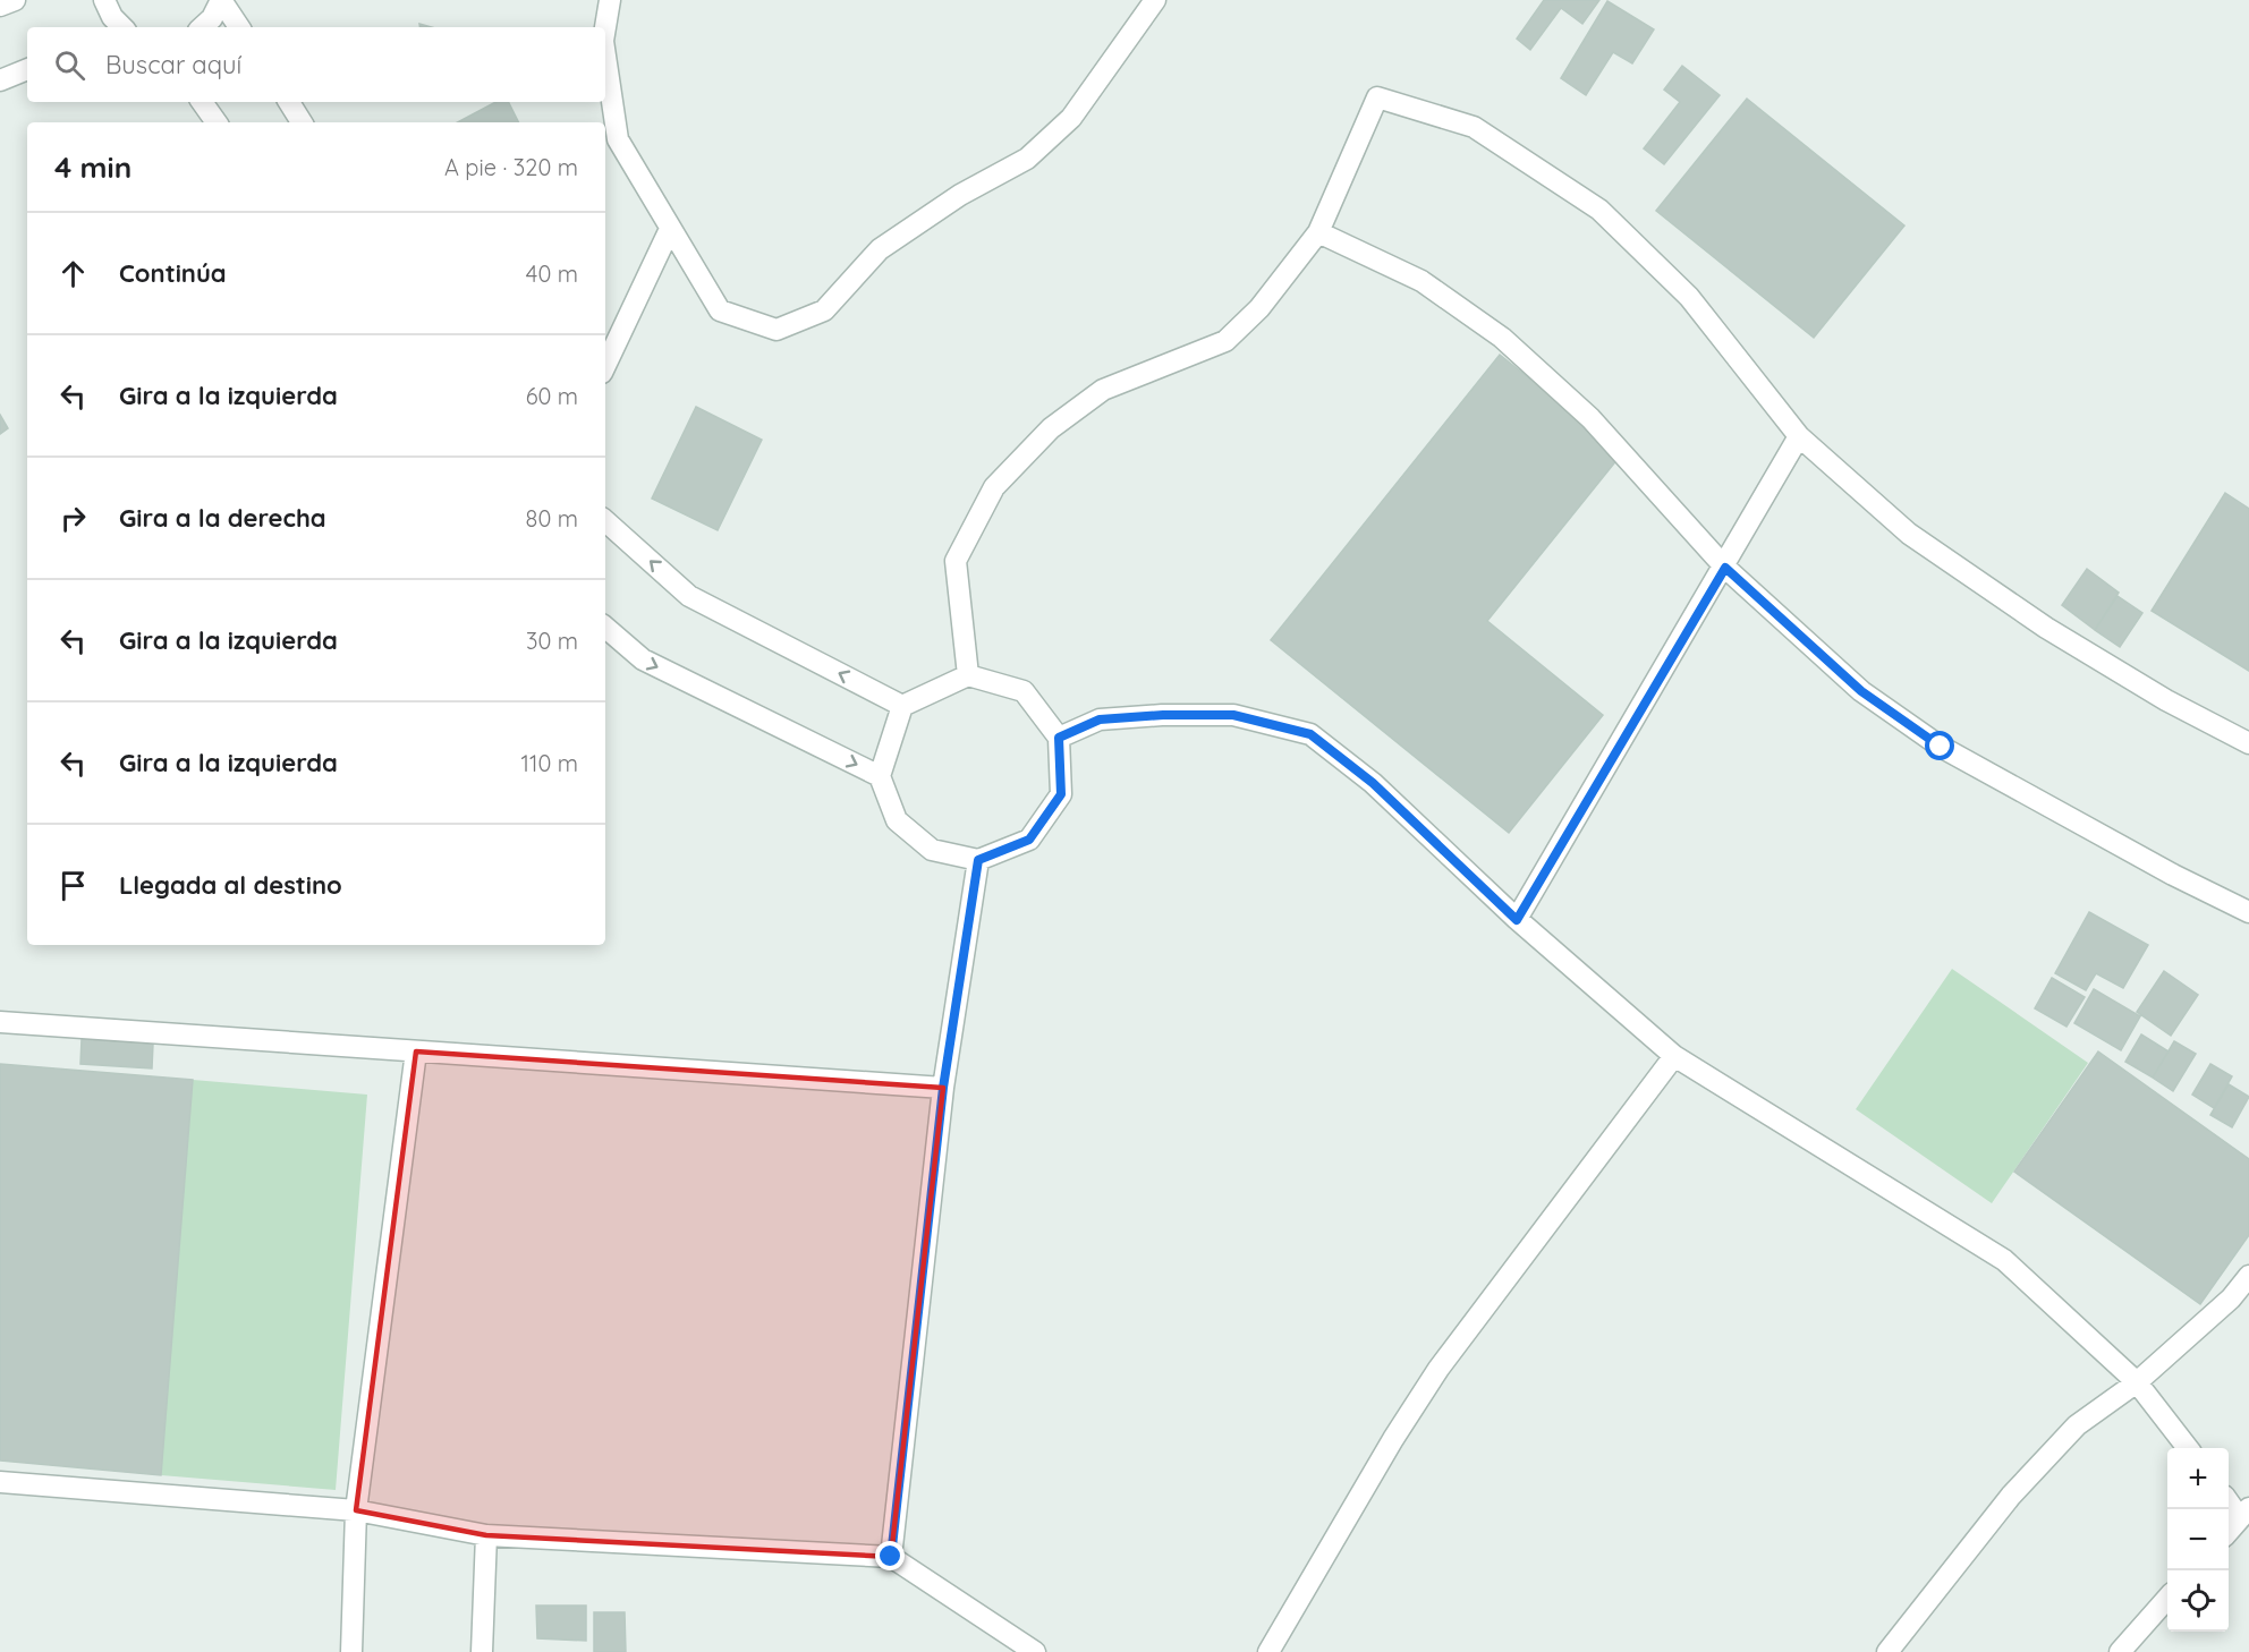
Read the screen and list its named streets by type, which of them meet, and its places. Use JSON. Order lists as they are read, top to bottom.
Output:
{
  "page": {
    "search": "Buscar aquí",
    "heading": ["4 min", "A pie · 320 m"],
    "list": [
      ["Continúa", "40 m"],
      ["Gira a la izquierda", "60 m"],
      ["Gira a la derecha", "80 m"],
      ["Gira a la izquierda", "30 m"],
      ["Gira a la izquierda", "110 m"],
      "Llegada al destino"
    ],
    "map_buttons": ["+", "−"]
  }
}
